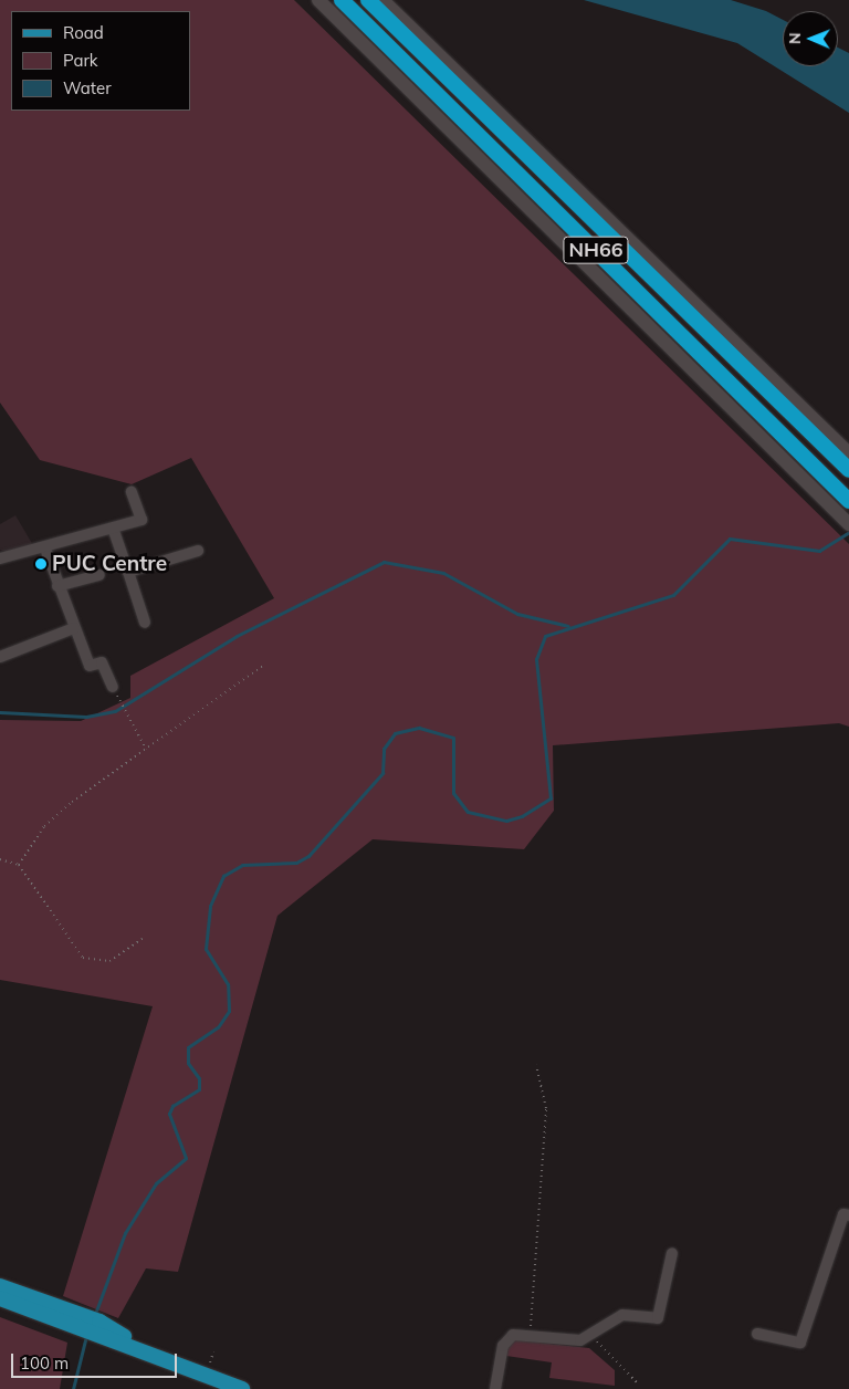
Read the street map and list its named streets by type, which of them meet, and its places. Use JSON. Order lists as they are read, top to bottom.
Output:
{
  "streets": {
    "highway": ["NH66"]
  },
  "places": ["PUC Centre"],
  "legend": ["Road", "Park", "Water"],
  "scale_bar": "100 m",
  "north": "left"
}
